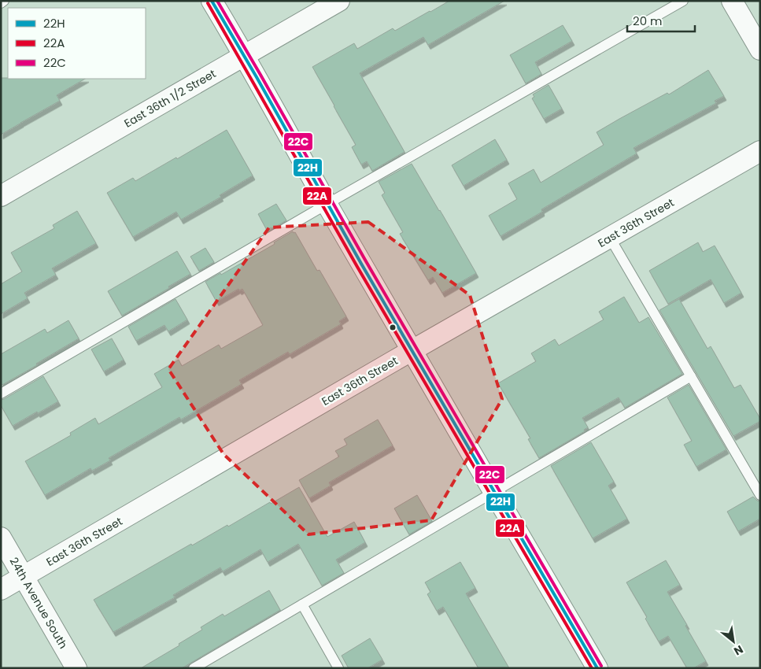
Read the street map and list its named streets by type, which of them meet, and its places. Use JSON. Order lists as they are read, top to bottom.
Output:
{
  "streets": {
    "street": ["East 36th 1/2 Street", "East 36th Street", "24th Avenue South"]
  },
  "crossings": [
    ["East 36th Street", "24th Avenue South"]
  ],
  "lines": ["transit line 22H", "transit line 22C", "transit line 22A"],
  "legend": ["22H", "22A", "22C"],
  "scale_bar": "20 m",
  "north": "bottom right"
}
